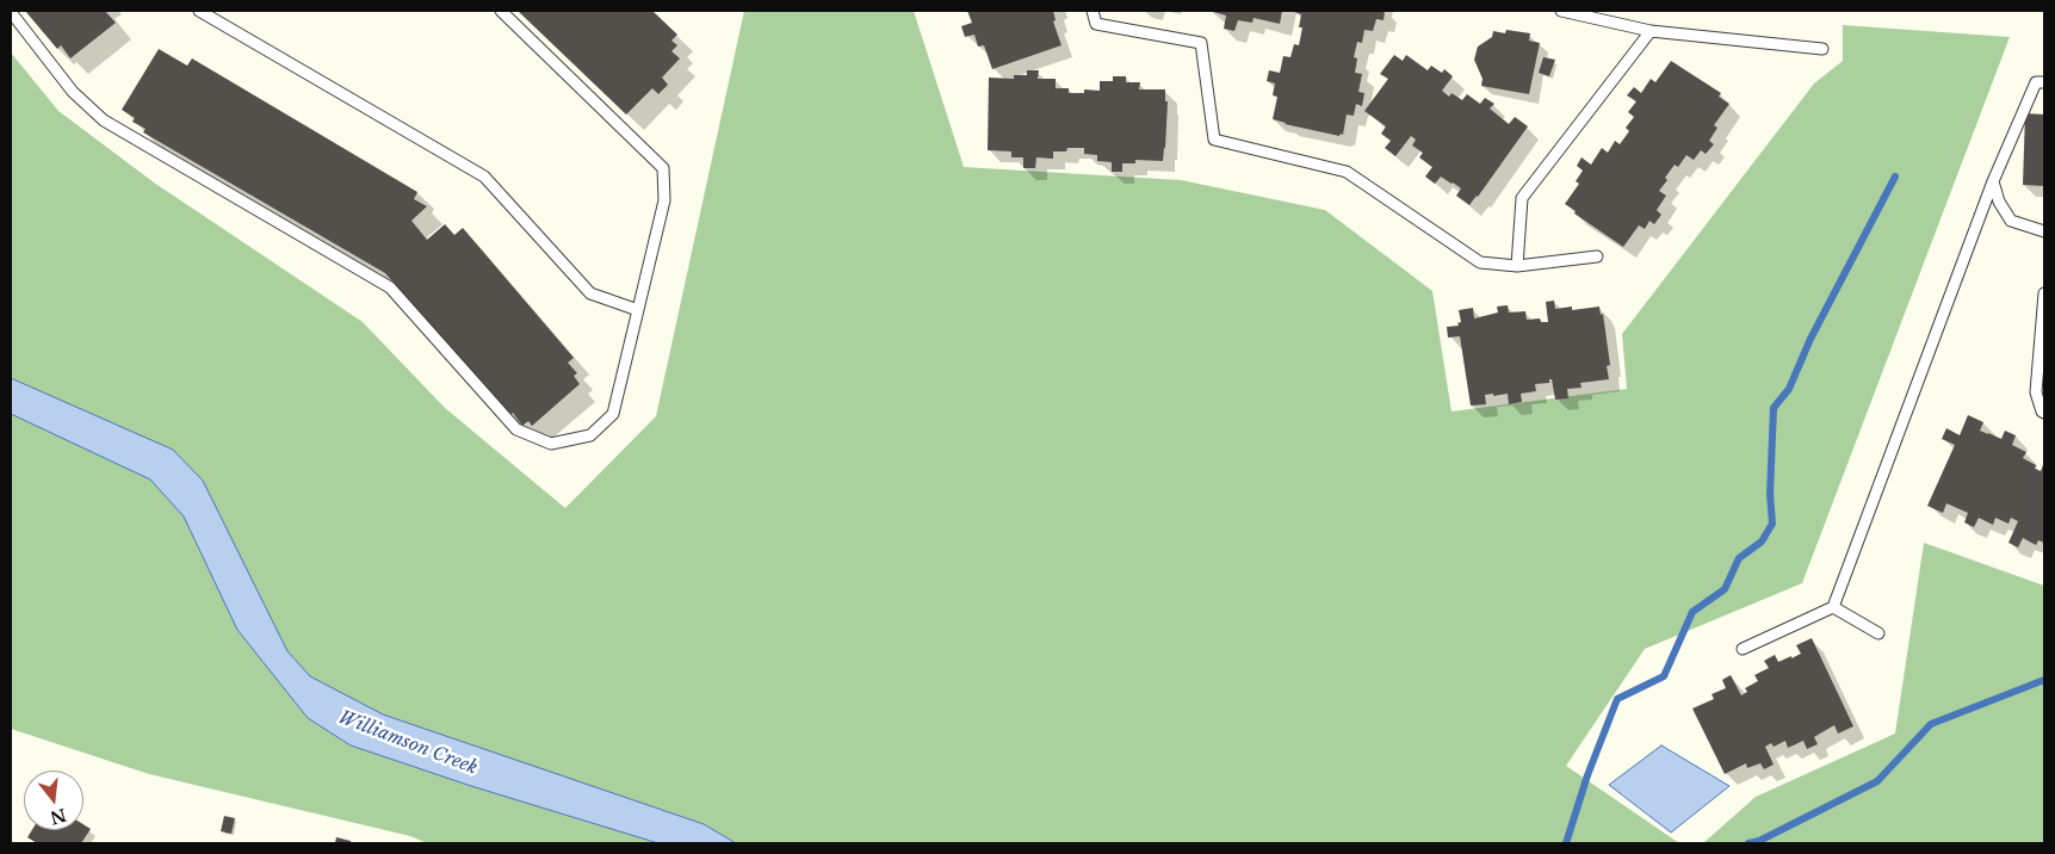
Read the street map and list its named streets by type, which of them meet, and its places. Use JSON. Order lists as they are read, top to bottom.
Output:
{
  "water": ["Williamson Creek"],
  "north": "bottom"
}
